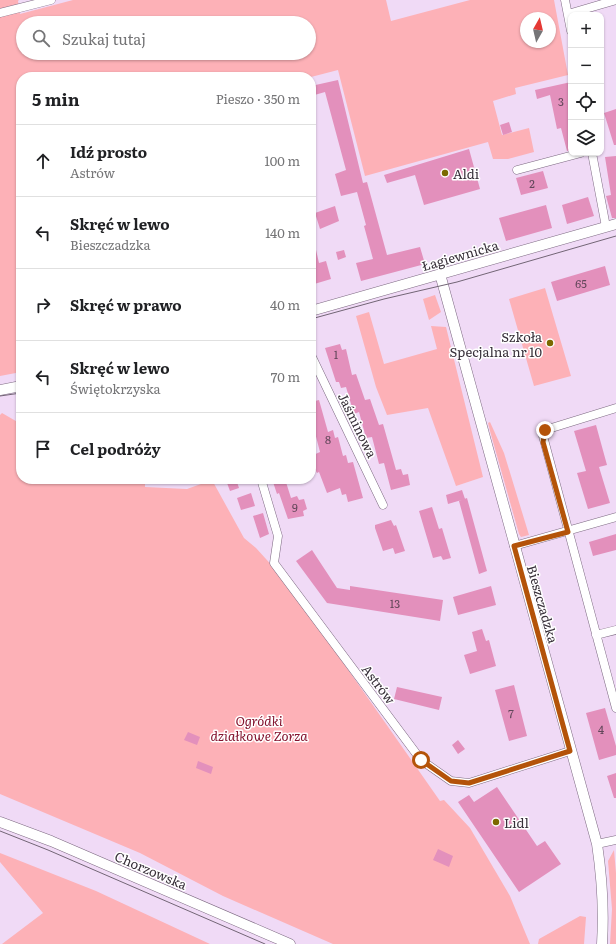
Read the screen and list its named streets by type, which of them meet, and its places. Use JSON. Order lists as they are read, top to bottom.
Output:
{
  "streets": {
    "street": [
      "Łagiewnicka",
      "Jaśminowa",
      "Bieszczadzka",
      "Astrów",
      "Chorzowska"
    ]
  },
  "crossings": [
    ["Łagiewnicka", "Bieszczadzka"],
    ["Bieszczadzka", "Astrów"]
  ],
  "parks": ["Ogródki działkowe Zorza"],
  "places": ["Aldi", "Szkoła Specjalna nr 10", "Lidl"],
  "house_numbers": [
    "3",
    "2",
    "65",
    "1",
    "8",
    "9",
    "13",
    "7",
    "4"
  ],
  "north": "top",
  "page": {
    "map_buttons": ["+", "−"],
    "search": "Szukaj tutaj",
    "heading": ["5 min", "Pieszo · 350 m"],
    "list": [
      ["Idź prosto", "Astrów", "100 m"],
      ["Skręć w lewo", "Bieszczadzka", "140 m"],
      ["Skręć w prawo", "40 m"],
      ["Skręć w lewo", "Świętokrzyska", "70 m"],
      "Cel podróży"
    ]
  }
}
